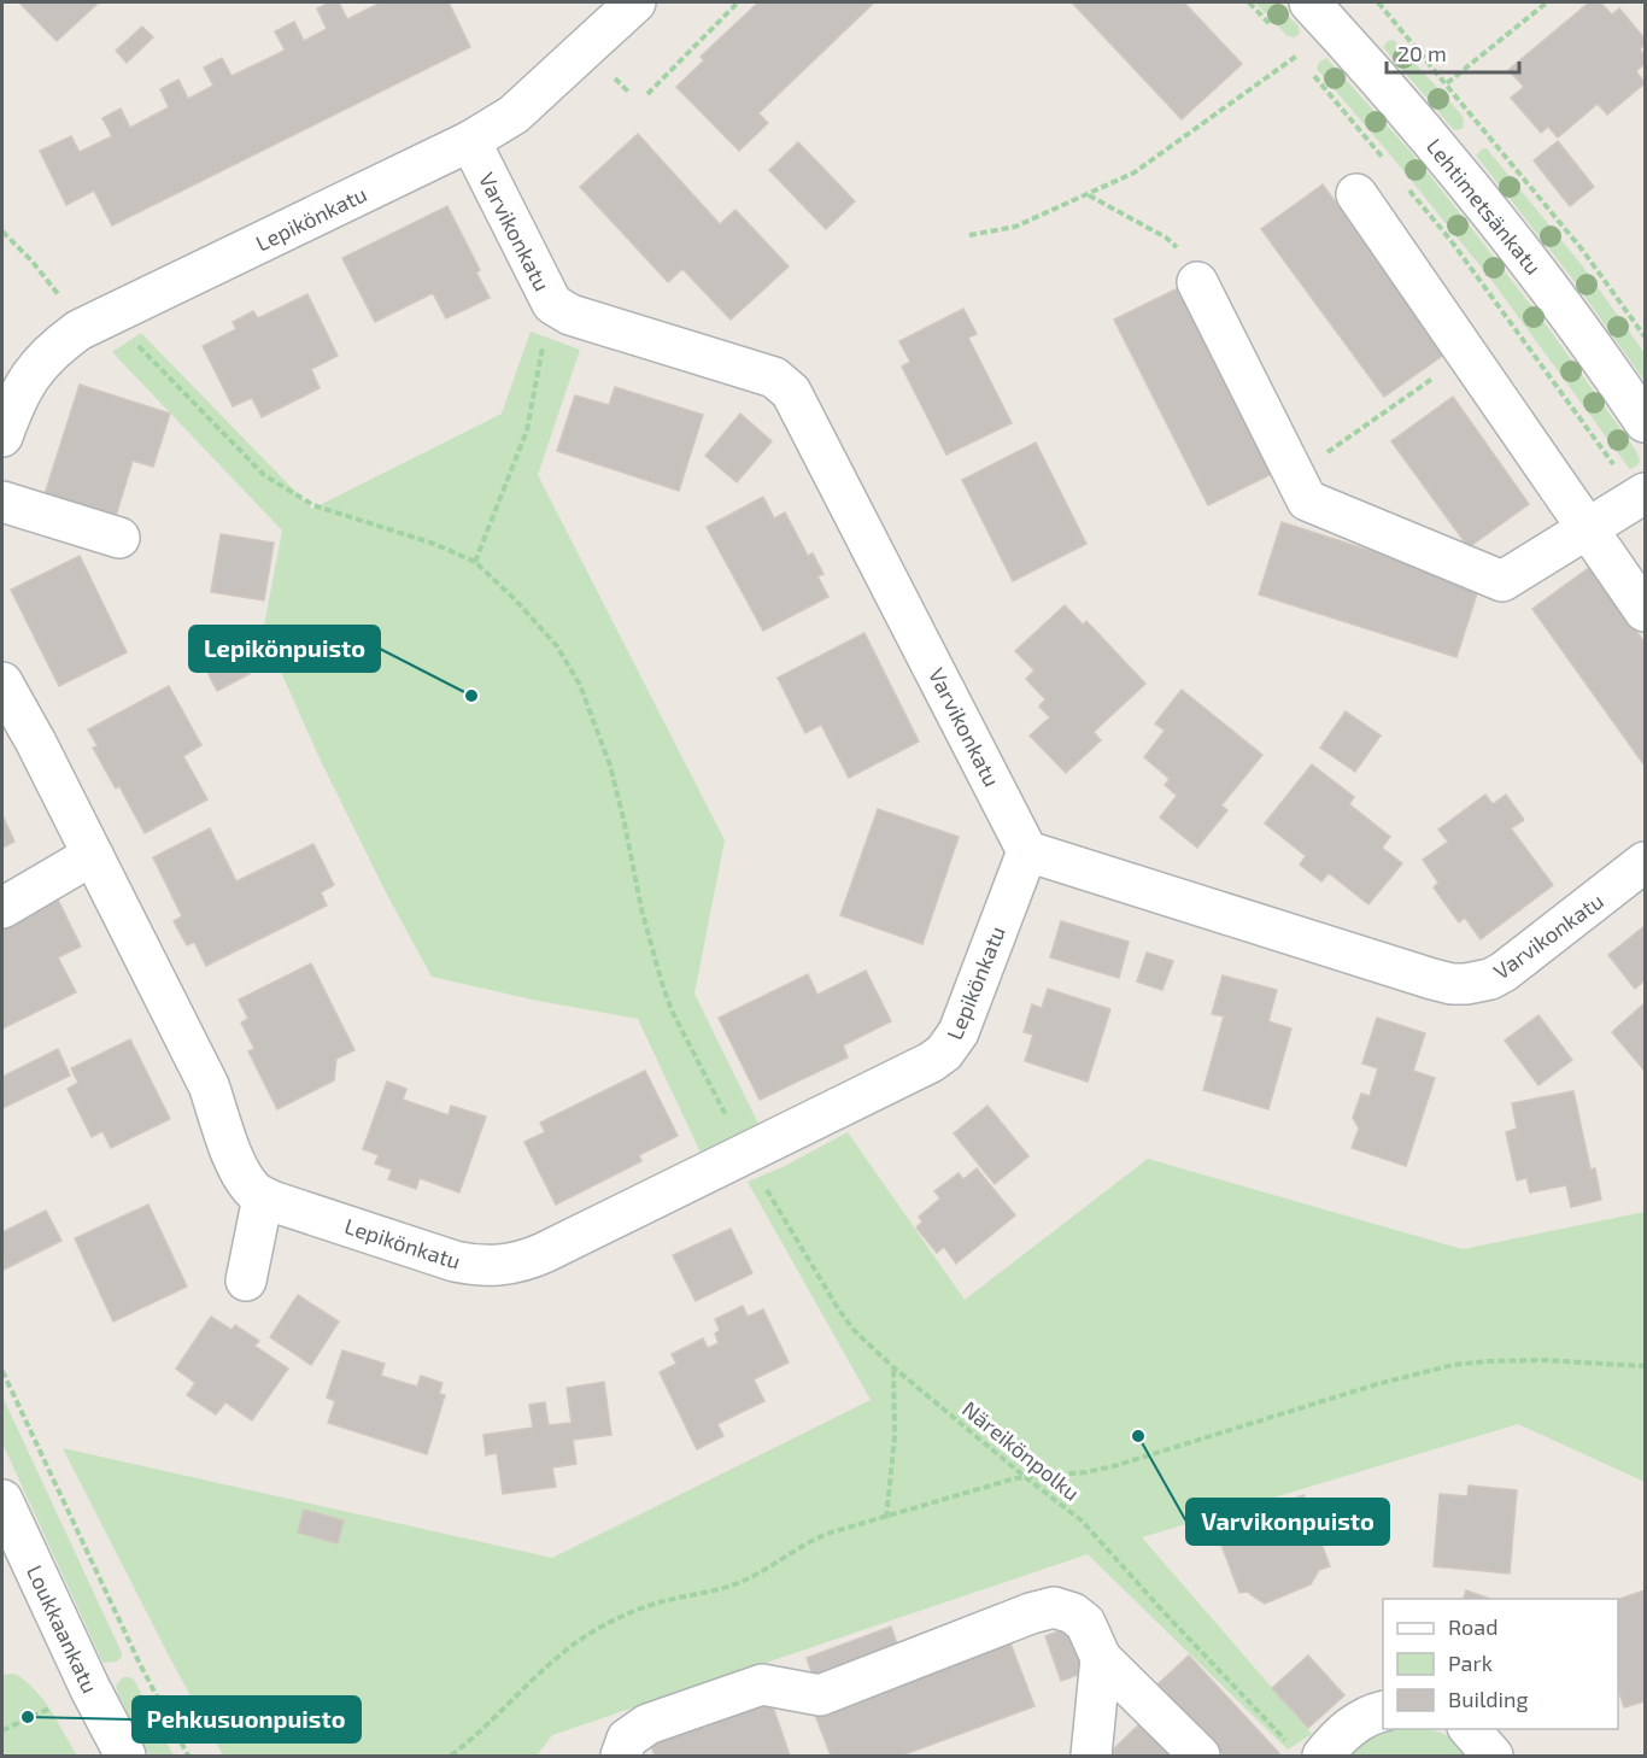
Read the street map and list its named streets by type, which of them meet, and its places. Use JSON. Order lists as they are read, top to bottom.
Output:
{
  "streets": {
    "street": [
      "Lehtimetsänkatu",
      "Lepikönkatu",
      "Varvikonkatu",
      "Loukkaankatu"
    ],
    "path": ["Näreikönpolku"]
  },
  "crossings": [
    ["Lepikönkatu", "Varvikonkatu"],
    ["Lepikönkatu", "Näreikönpolku"]
  ],
  "places": ["Lepikönpuisto", "Varvikonpuisto", "Pehkusuonpuisto"],
  "legend": ["Road", "Park", "Building"],
  "scale_bar": "20 m"
}
